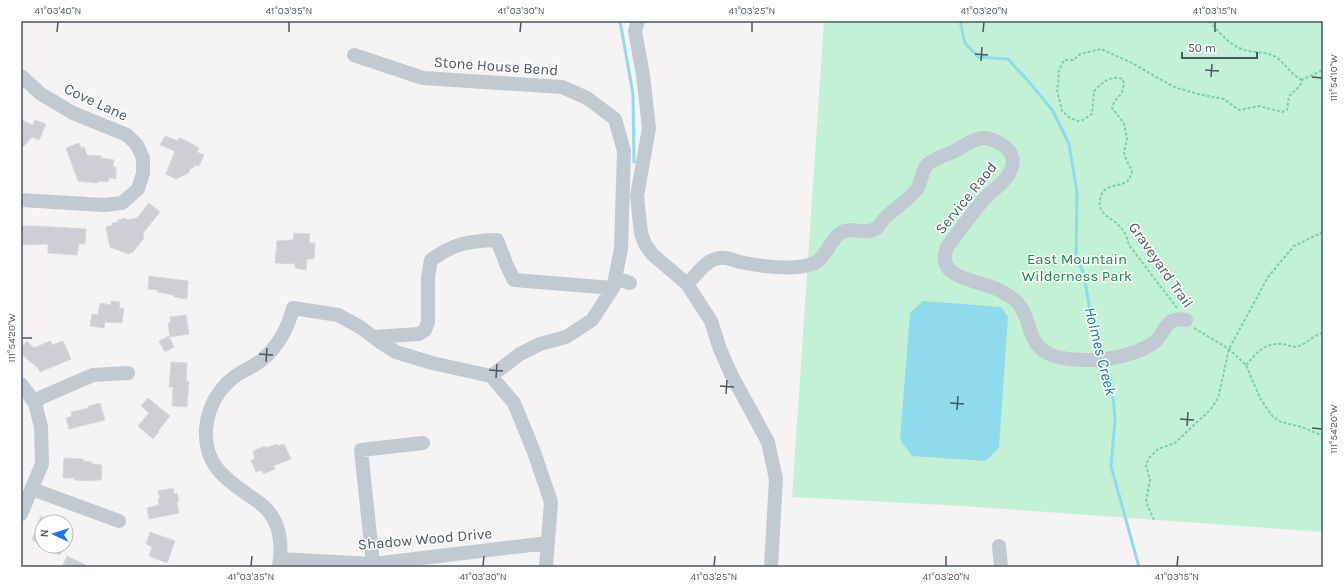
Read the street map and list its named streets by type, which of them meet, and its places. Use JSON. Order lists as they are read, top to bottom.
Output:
{
  "streets": {
    "street": [
      "Stone House Bend",
      "Cove Lane",
      "Service Raod",
      "Shadow Wood Drive"
    ],
    "path": ["Graveyard Trail"]
  },
  "crossings": [
    ["Service Raod", "Graveyard Trail"]
  ],
  "water": ["Holmes Creek"],
  "parks": ["East Mountain Wilderness Park"],
  "scale_bar": "50 m",
  "north": "left",
  "coordinates": [
    "41°03'40\"N",
    "41°03'35\"N",
    "41°03'30\"N",
    "41°03'25\"N",
    "41°03'20\"N",
    "41°03'15\"N",
    "111°54'10\"W",
    "111°54'20\"W"
  ]
}
